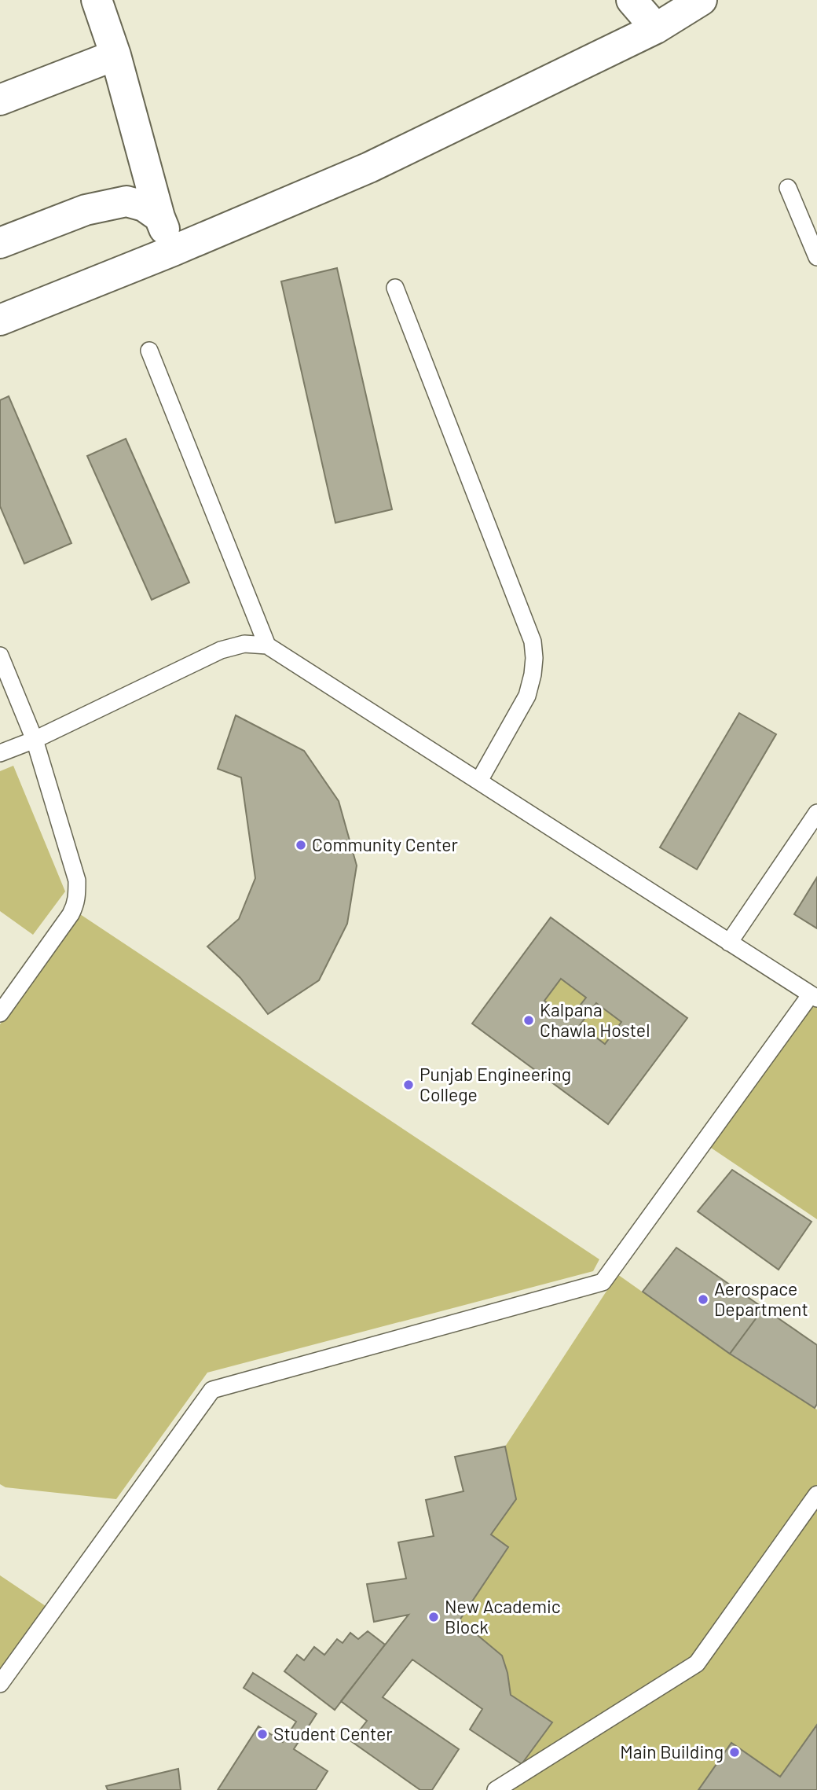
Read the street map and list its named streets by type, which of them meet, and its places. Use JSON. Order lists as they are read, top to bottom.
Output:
{
  "places": [
    "Community Center",
    "Kalpana Chawla Hostel",
    "Punjab Engineering College",
    "Aerospace Department",
    "New Academic Block",
    "Student Center",
    "Main Building"
  ]
}
